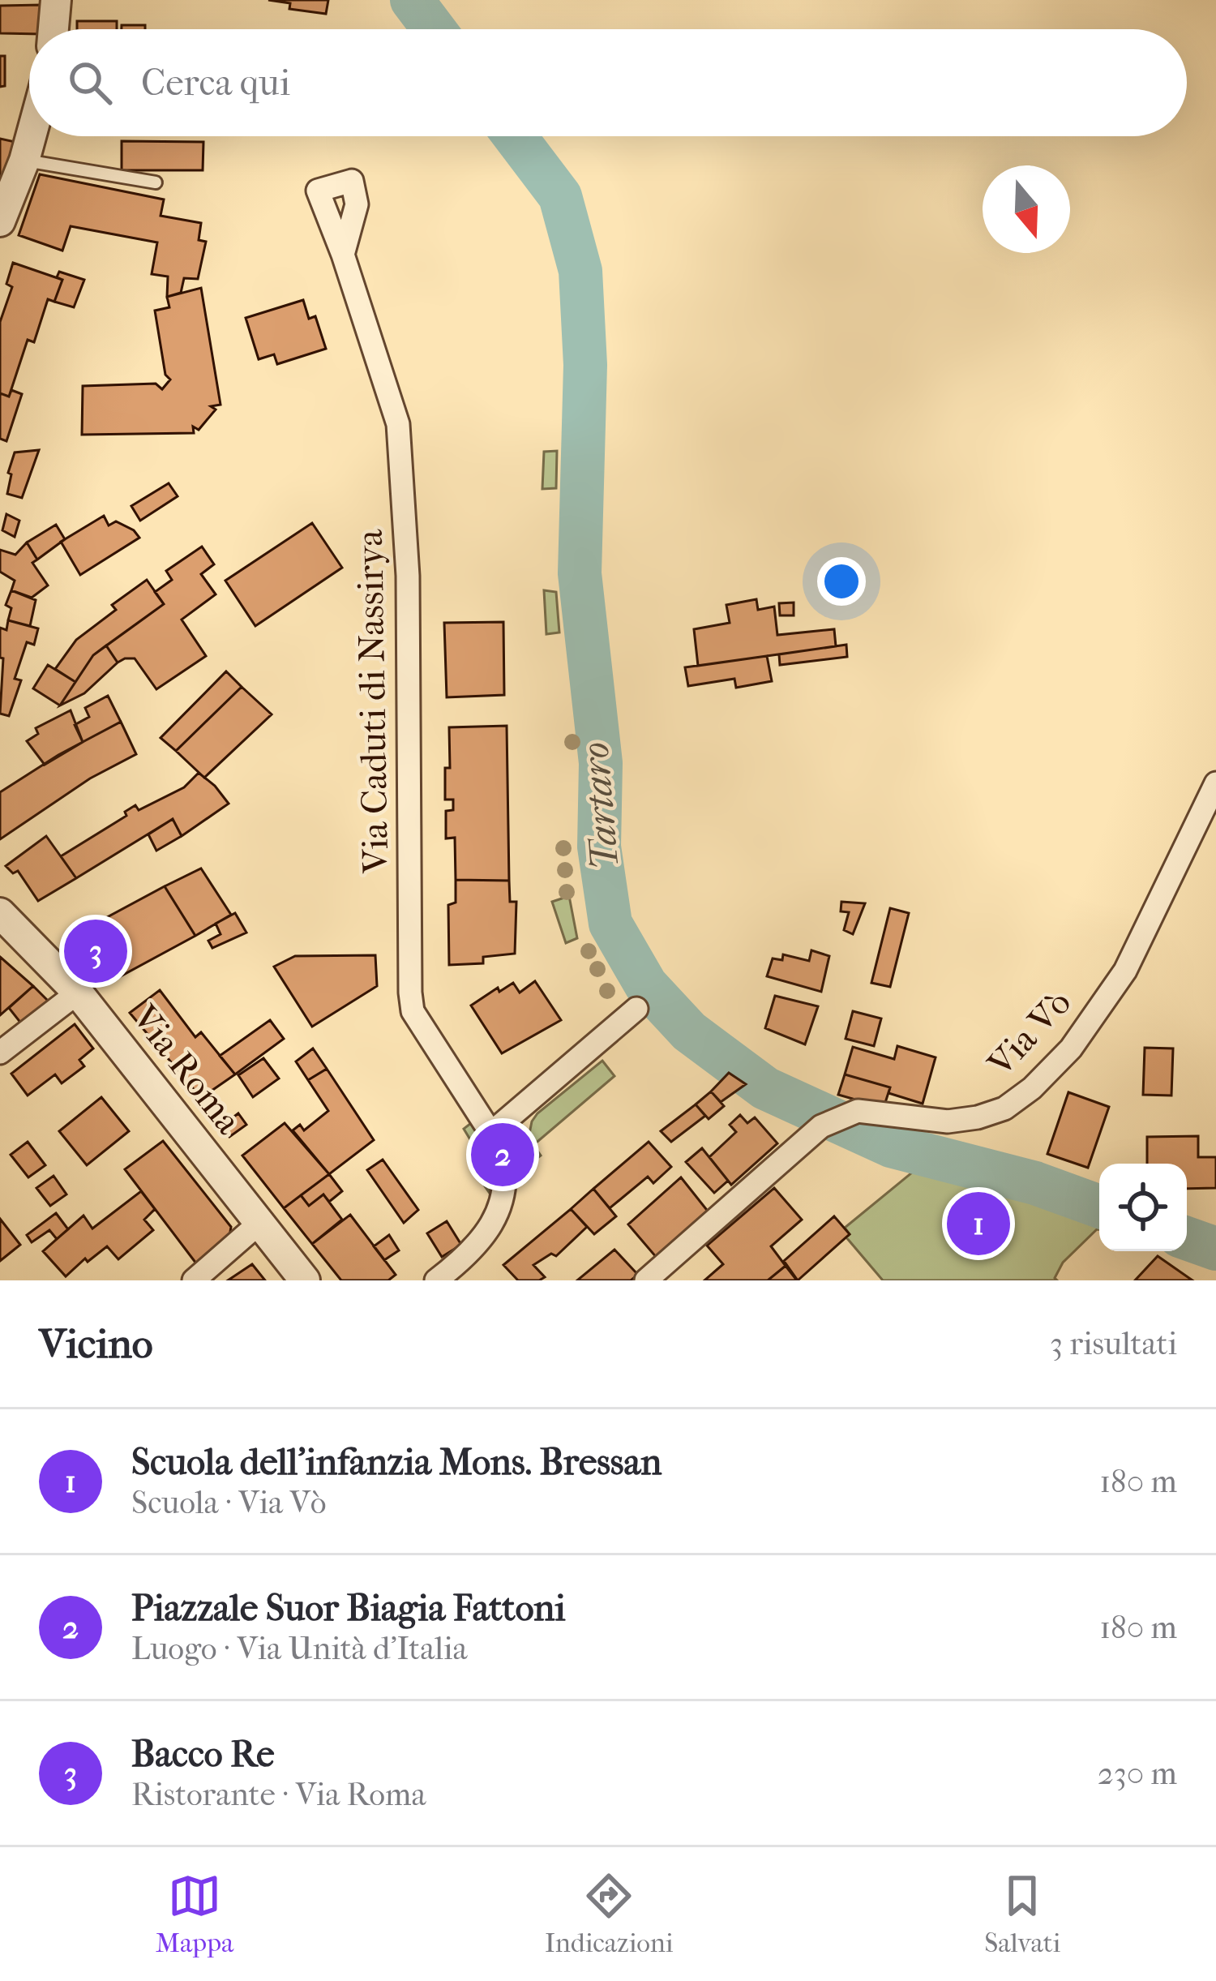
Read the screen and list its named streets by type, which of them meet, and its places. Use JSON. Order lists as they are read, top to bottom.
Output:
{
  "streets": {
    "street": ["Via Caduti di Nassirya", "Via Vò", "Via Roma"]
  },
  "water": ["Tartaro"],
  "north": "bottom",
  "page": {
    "search": "Cerca qui",
    "pins": ["3", "2", "1"],
    "heading": ["Vicino", "3 risultati"],
    "list": [
      {
        "mark": "1",
        "name": "Scuola dell'infanzia Mons. Bressan",
        "note": "Scuola · Via Vò",
        "value": "180 m"
      },
      {
        "mark": "2",
        "name": "Piazzale Suor Biagia Fattoni",
        "note": "Luogo · Via Unità d'Italia",
        "value": "180 m"
      },
      {
        "mark": "3",
        "name": "Bacco Re",
        "note": "Ristorante · Via Roma",
        "value": "230 m"
      }
    ],
    "nav": ["Mappa", "Indicazioni", "Salvati"]
  }
}
